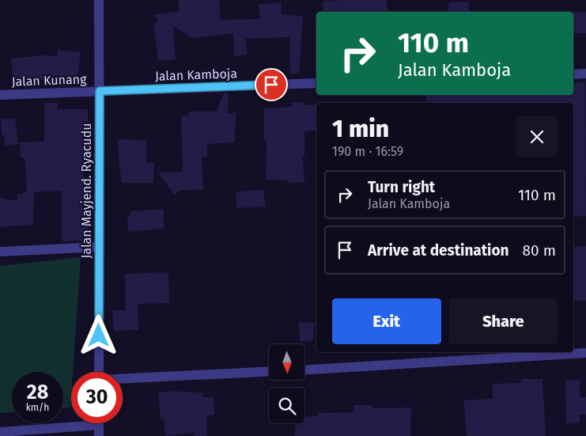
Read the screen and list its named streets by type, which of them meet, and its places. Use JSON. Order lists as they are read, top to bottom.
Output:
{
  "streets": {
    "street": ["Jalan Kamboja", "Jalan Kunang", "Jalan Mayjend. Ryacudu"]
  },
  "crossings": [
    ["Jalan Kamboja", "Jalan Kunang"],
    ["Jalan Kamboja", "Jalan Mayjend. Ryacudu"],
    ["Jalan Kunang", "Jalan Mayjend. Ryacudu"]
  ],
  "north": "bottom",
  "page": {
    "turn": ["110 m", "Jalan Kamboja"],
    "heading": ["1 min", "190 m · 16:59"],
    "list": [
      {
        "name": "Turn right",
        "note": "Jalan Kamboja",
        "value": "110 m"
      },
      {
        "name": "Arrive at destination",
        "value": "80 m"
      }
    ],
    "buttons": ["Exit", "Share"],
    "speed": "28 km/h",
    "limit": "30"
  }
}
